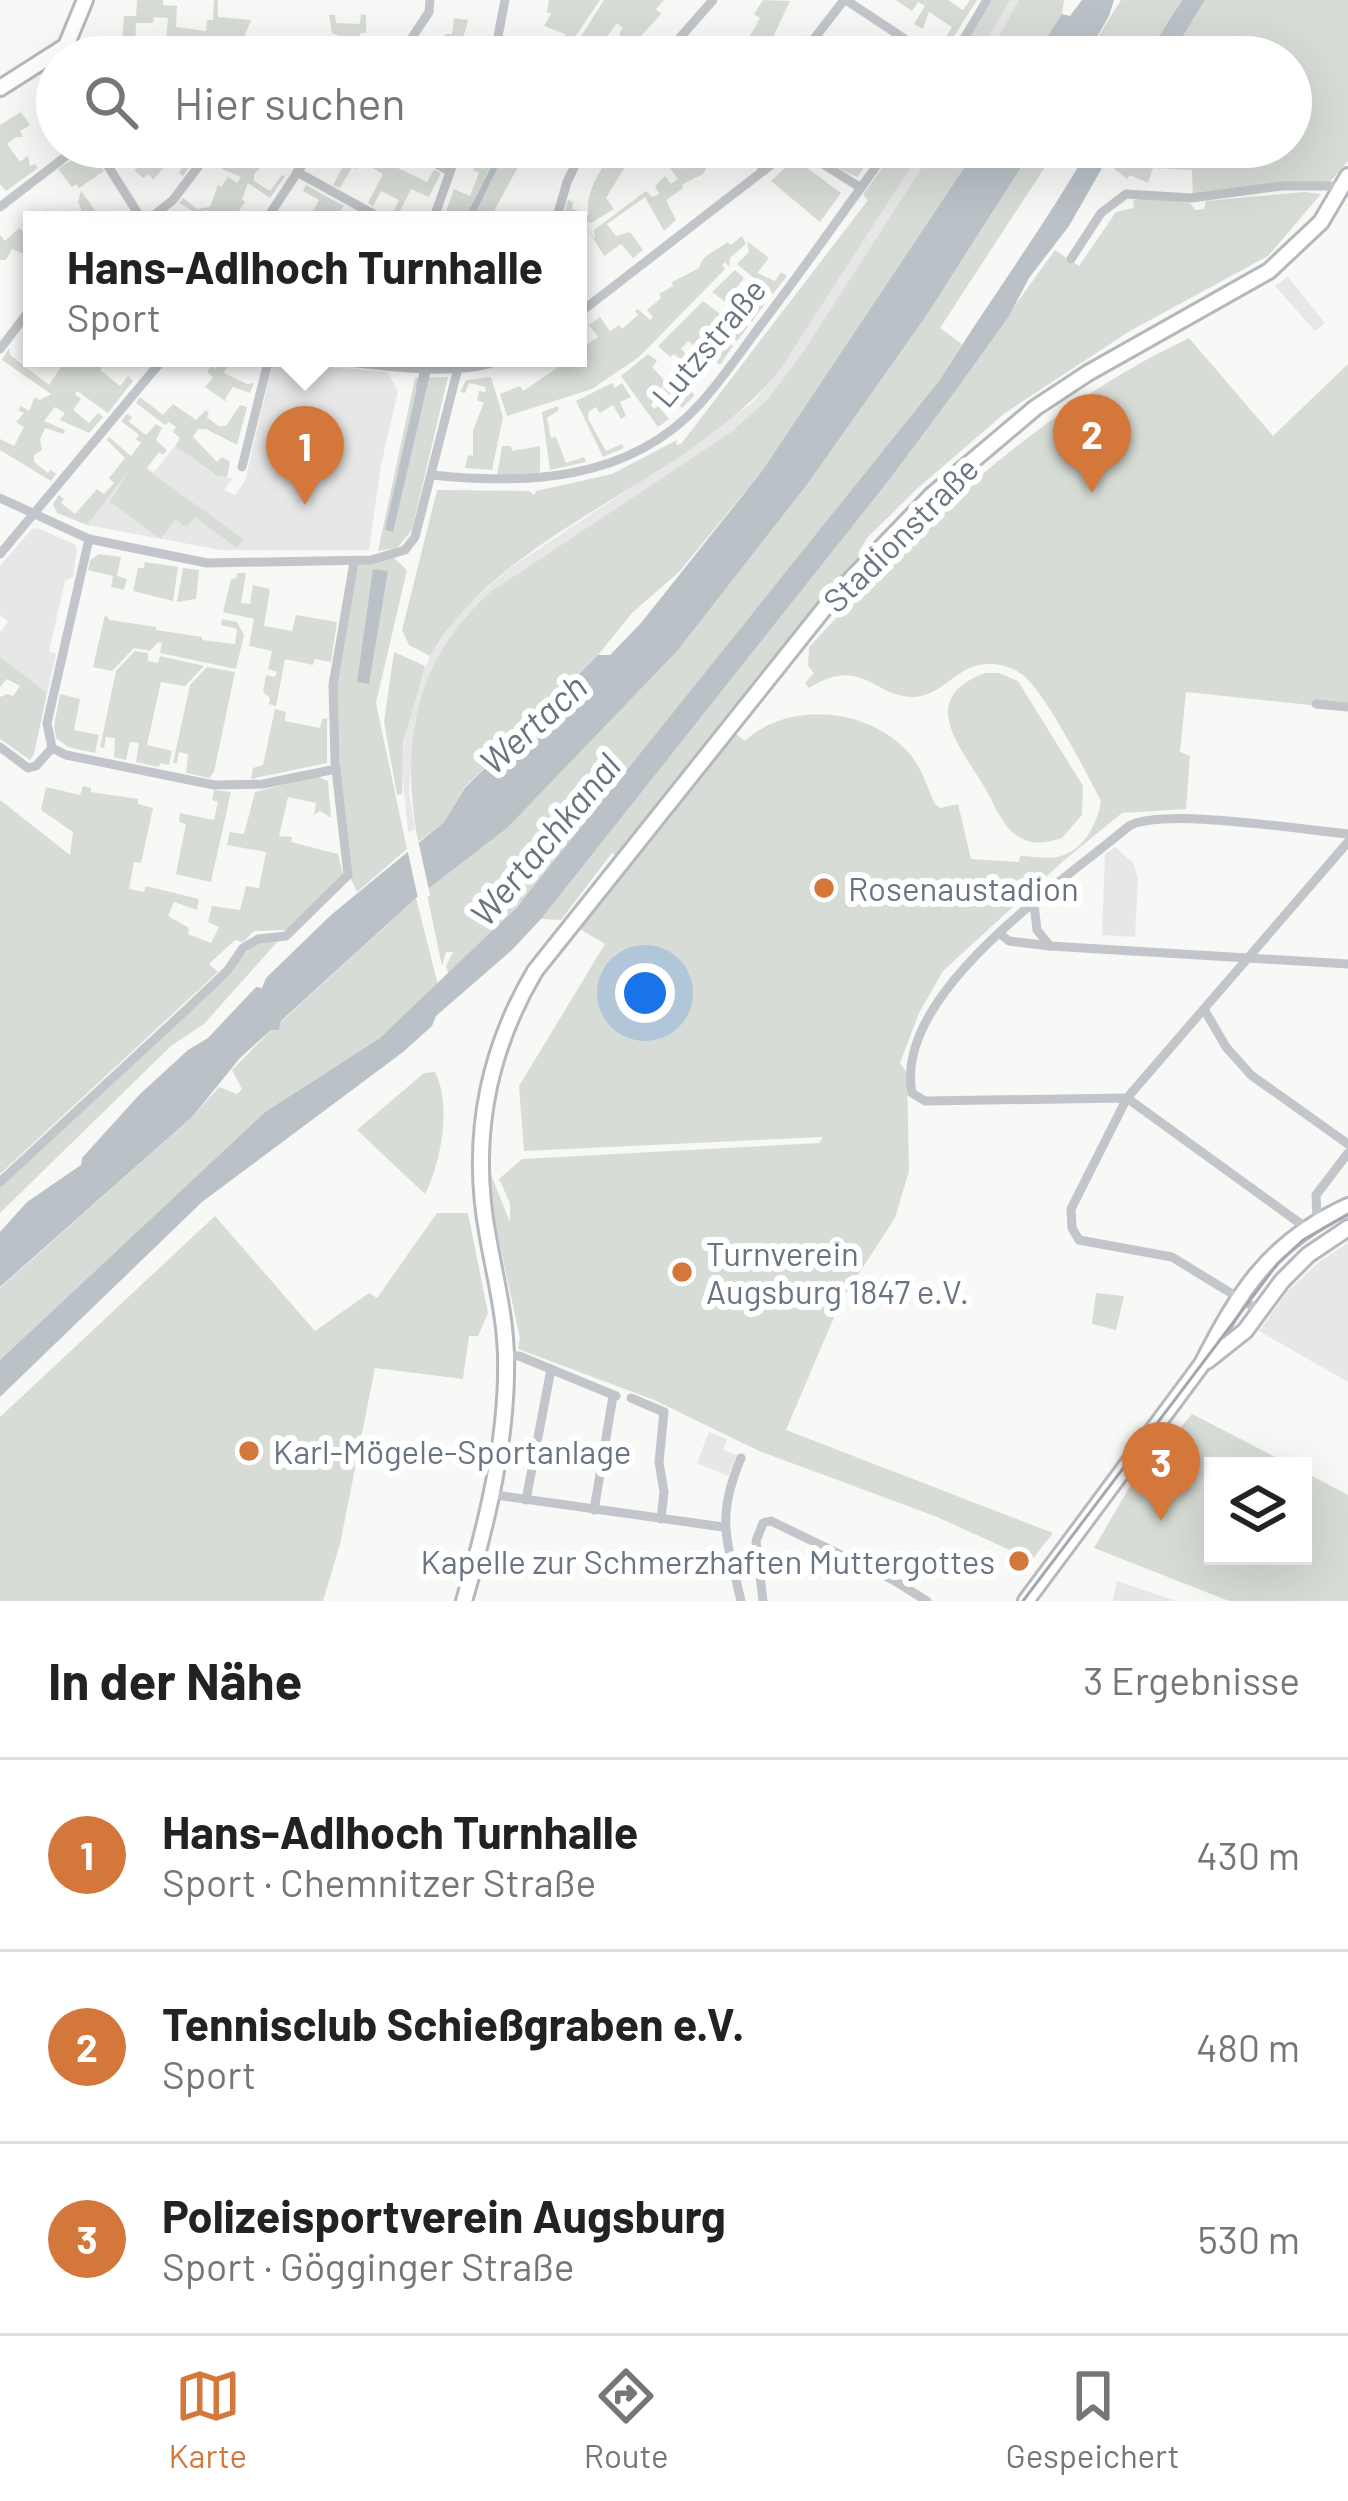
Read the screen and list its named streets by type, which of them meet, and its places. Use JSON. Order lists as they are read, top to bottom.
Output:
{
  "streets": {
    "street": ["Lutzstraße", "Stadionstraße"]
  },
  "water": ["Wertach", "Wertachkanal"],
  "places": [
    "Rosenaustadion",
    "Turnverein Augsburg 1847 e.V.",
    "Karl-Mögele-Sportanlage",
    "Kapelle zur Schmerzhaften Muttergottes"
  ],
  "page": {
    "search": "Hier suchen",
    "popup": ["Hans-Adlhoch Turnhalle", "Sport"],
    "pins": ["2", "1", "3"],
    "heading": ["In der Nähe", "3 Ergebnisse"],
    "list": [
      {
        "mark": "1",
        "name": "Hans-Adlhoch Turnhalle",
        "note": "Sport · Chemnitzer Straße",
        "value": "430 m"
      },
      {
        "mark": "2",
        "name": "Tennisclub Schießgraben e.V.",
        "note": "Sport",
        "value": "480 m"
      },
      {
        "mark": "3",
        "name": "Polizeisportverein Augsburg",
        "note": "Sport · Gögginger Straße",
        "value": "530 m"
      }
    ],
    "nav": ["Karte", "Route", "Gespeichert"]
  }
}
